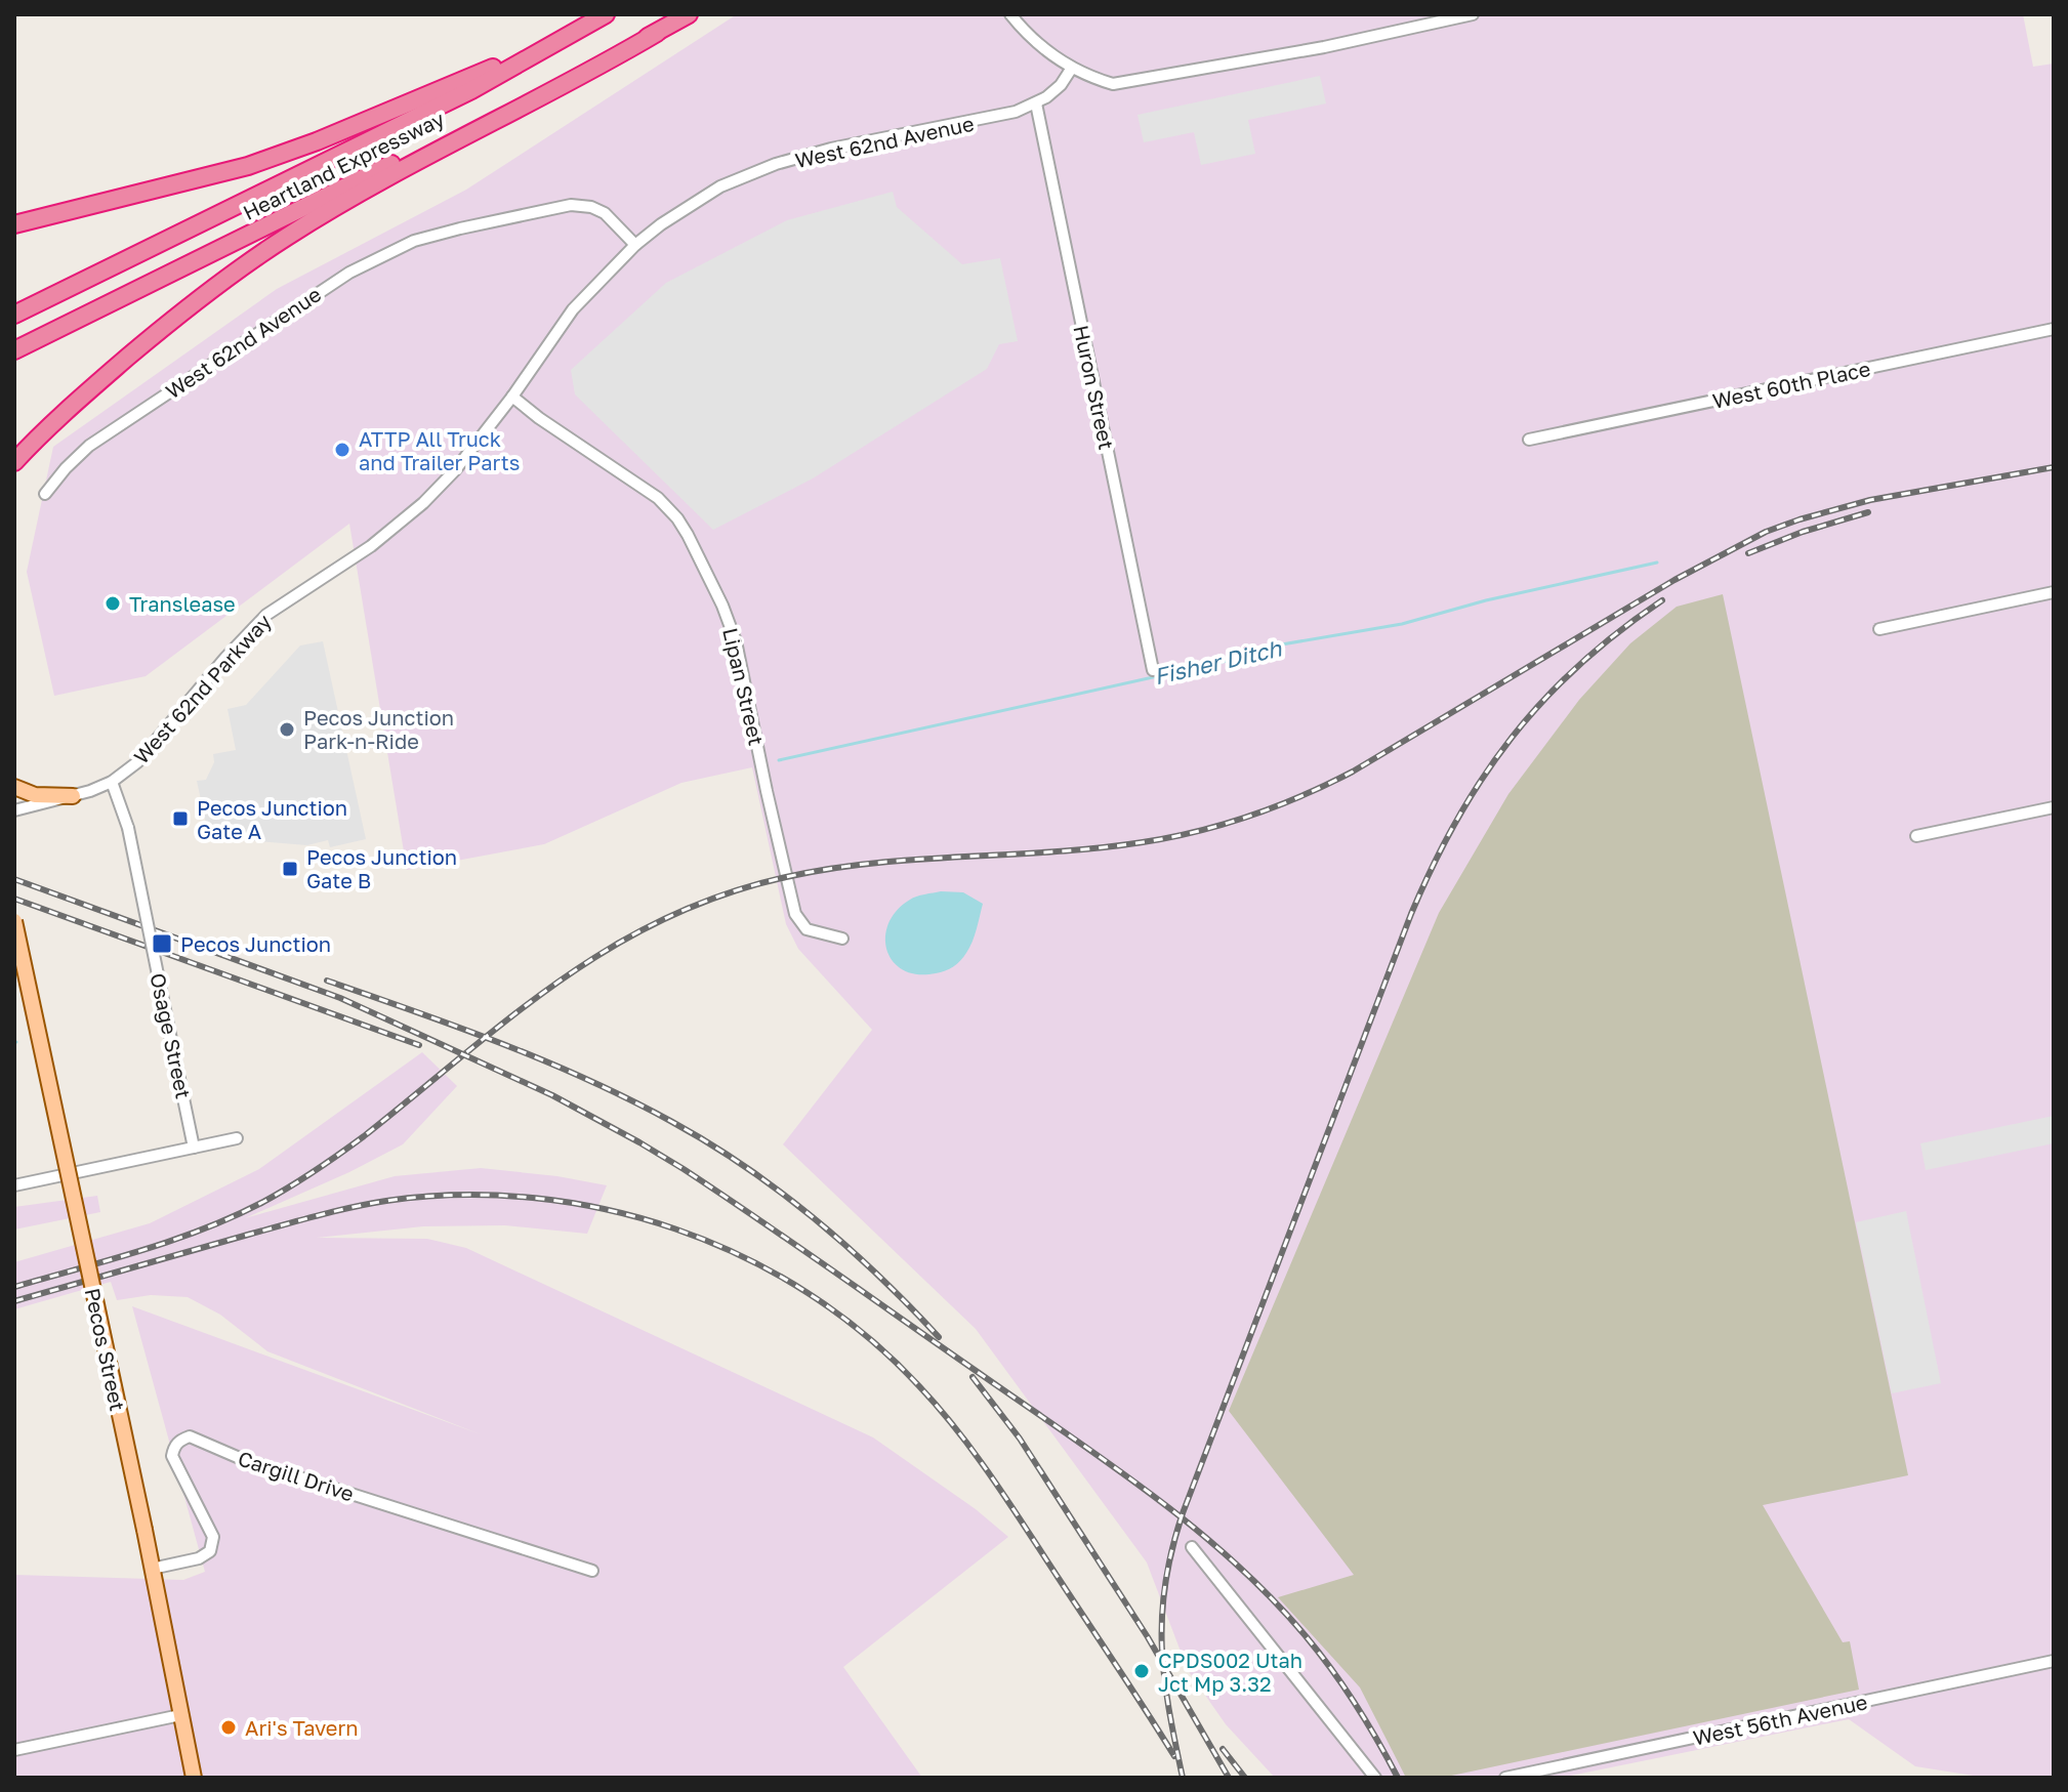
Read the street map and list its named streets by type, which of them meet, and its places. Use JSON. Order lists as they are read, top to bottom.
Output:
{
  "streets": {
    "highway": ["Heartland Expressway"],
    "main road": ["Pecos Street"],
    "street": [
      "West 62nd Avenue",
      "West 60th Place",
      "Huron Street",
      "Lipan Street",
      "West 62nd Parkway",
      "Osage Street",
      "Cargill Drive",
      "West 56th Avenue"
    ]
  },
  "crossings": [
    ["West 62nd Avenue", "Huron Street"],
    ["West 62nd Avenue", "West 62nd Parkway"],
    ["Lipan Street", "West 62nd Parkway"],
    ["West 62nd Parkway", "Osage Street"],
    ["Pecos Street", "Cargill Drive"]
  ],
  "water": ["Fisher Ditch"],
  "places": {
    "other": [
      "ATTP All Truck and Trailer Parts",
      "Translease",
      "Pecos Junction Park-n-Ride",
      "CPDS002 Utah Jct Mp 3.32",
      "Ari's Tavern"
    ],
    "transit": ["Pecos Junction Gate A", "Pecos Junction Gate B", "Pecos Junction"]
  }
}
